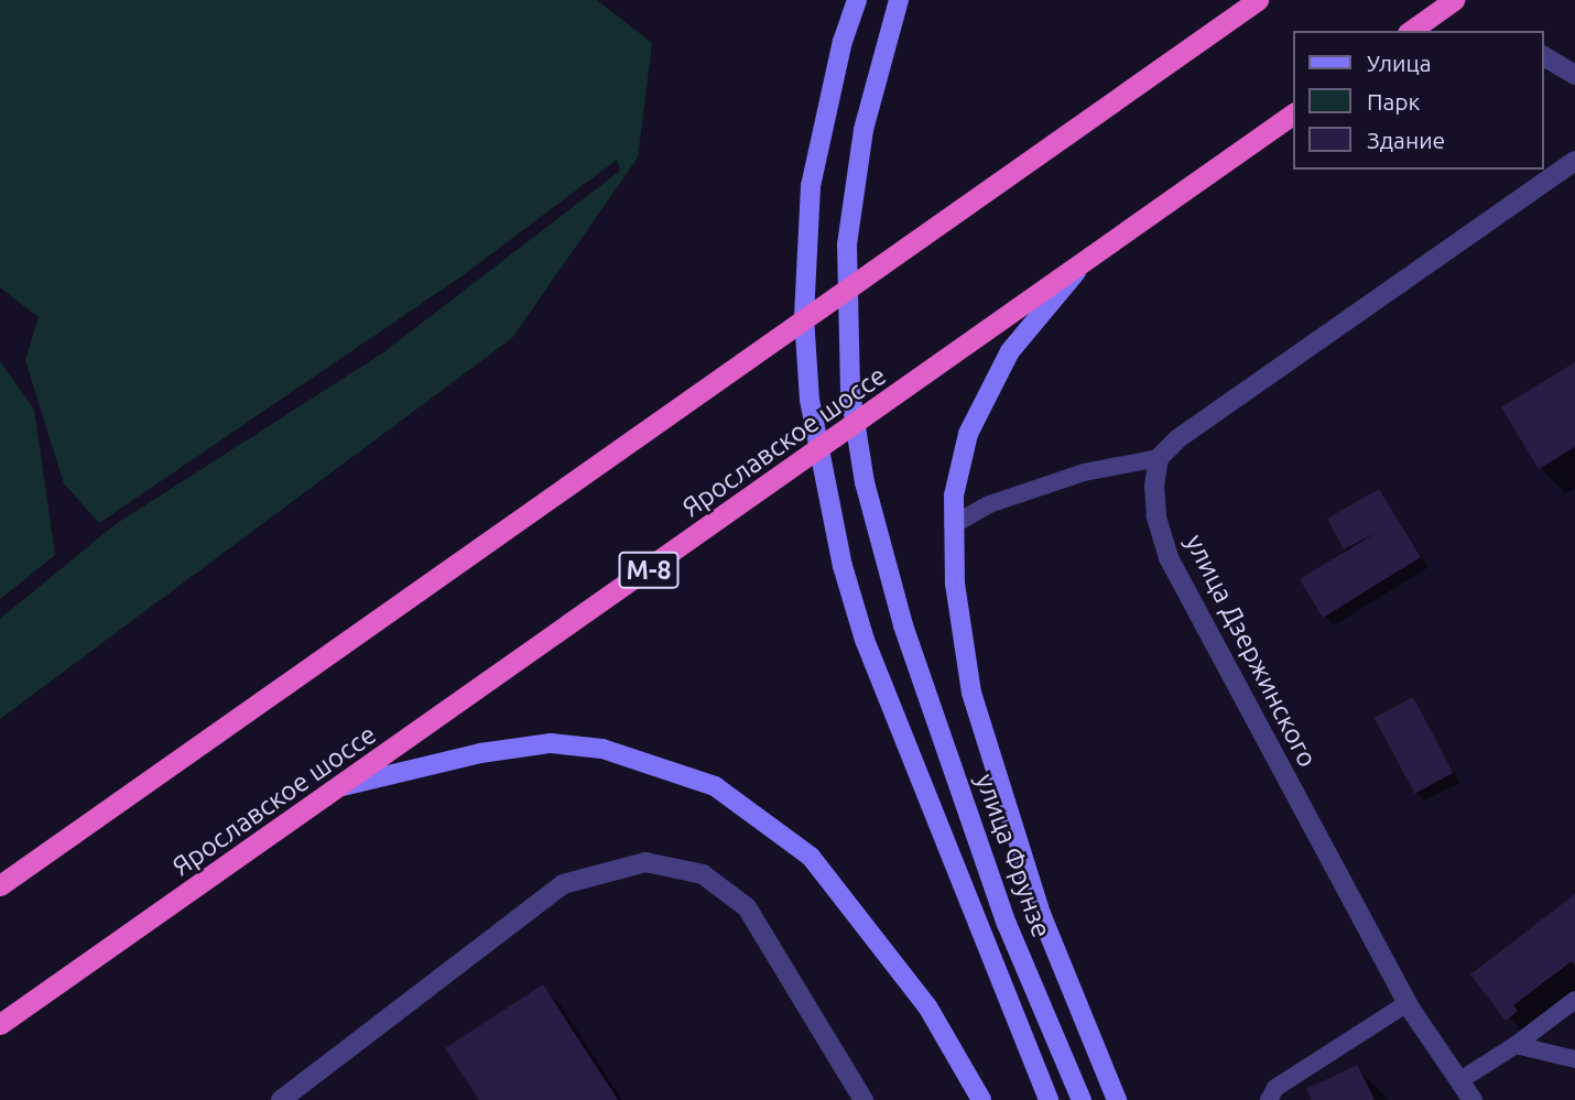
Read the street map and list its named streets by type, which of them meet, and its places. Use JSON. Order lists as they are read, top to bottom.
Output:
{
  "streets": {
    "highway": ["Ярославское шоссе", "М-8"],
    "main road": ["улица Фрунзе"],
    "street": ["улица Дзержинского"]
  },
  "legend": ["Улица", "Парк", "Здание"]
}
